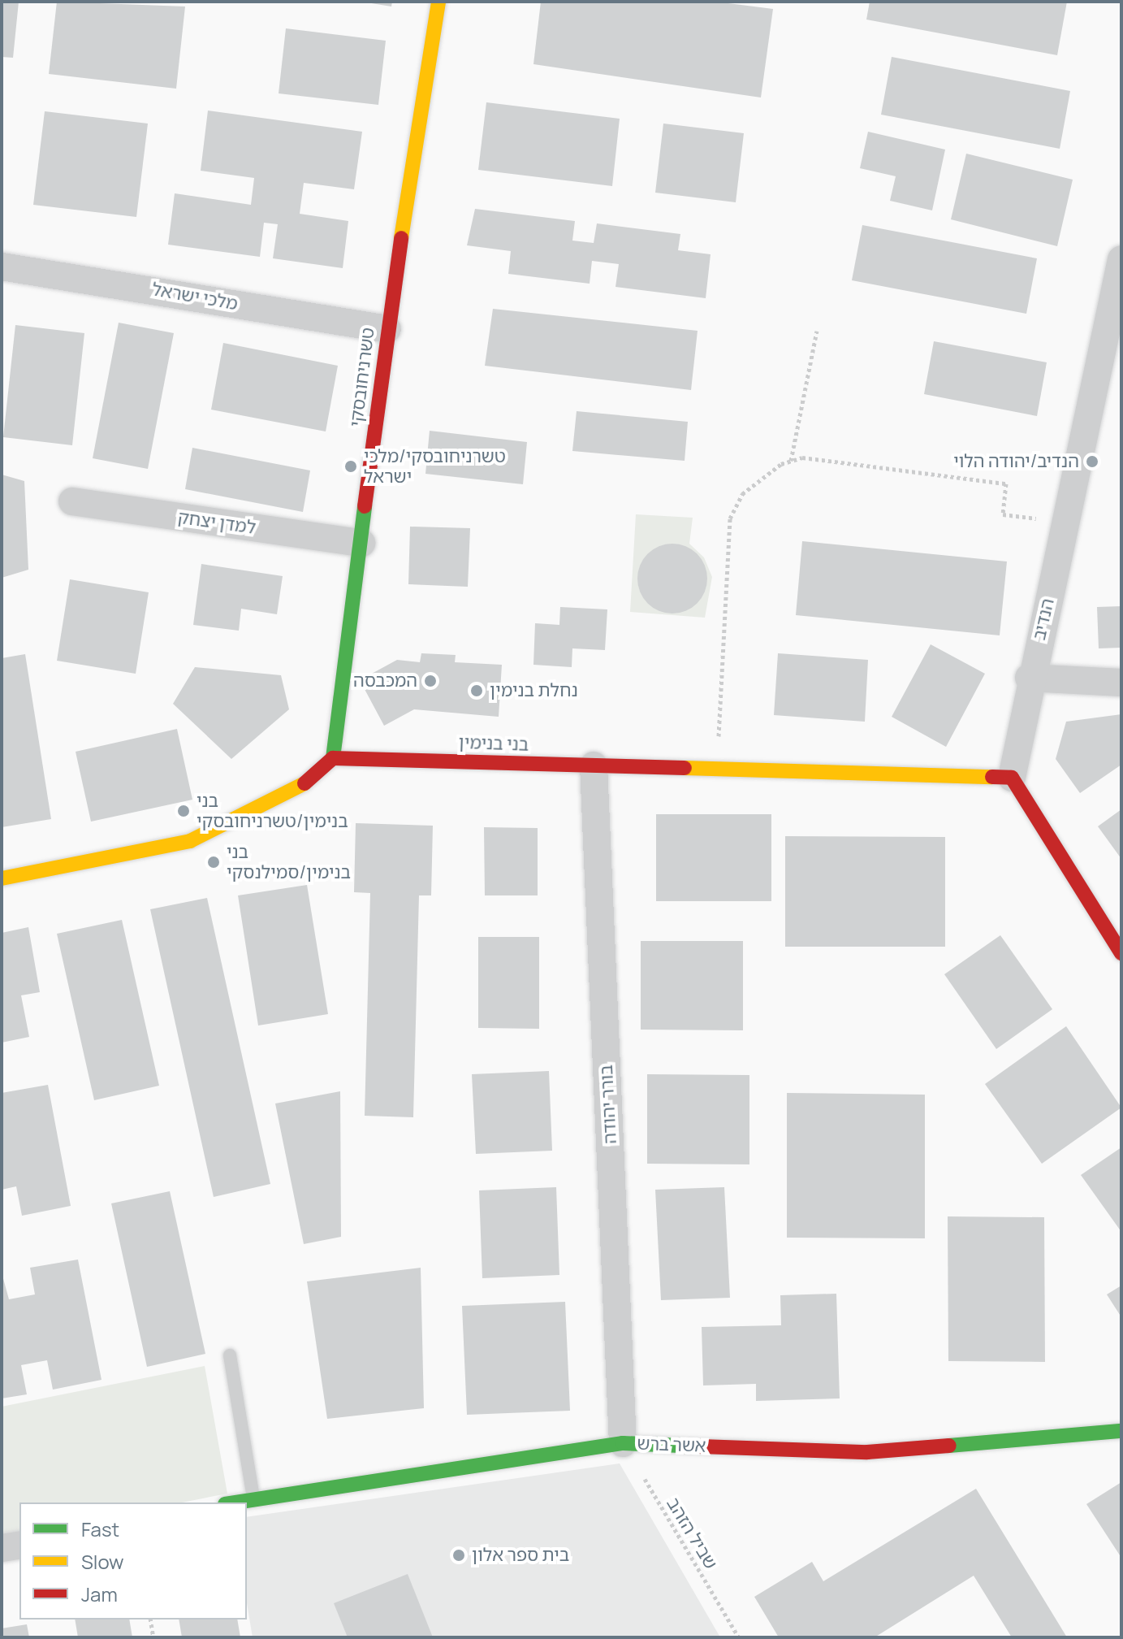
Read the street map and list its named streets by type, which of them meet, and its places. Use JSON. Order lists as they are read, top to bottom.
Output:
{
  "streets": {
    "street": [
      "מלכי ישראל",
      "טשרניחובסקי",
      "למדן יצחק",
      "הנדיב",
      "בני בנימין",
      "בורר יהודה",
      "אשר ברש"
    ],
    "path": ["שביל הזהב"]
  },
  "crossings": [
    ["מלכי ישראל", "טשרניחובסקי"],
    ["טשרניחובסקי", "למדן יצחק"],
    ["טשרניחובסקי", "בני בנימין"],
    ["הנדיב", "בני בנימין"],
    ["בני בנימין", "בורר יהודה"],
    ["בורר יהודה", "אשר ברש"],
    ["בורר יהודה", "שביל הזהב"],
    ["אשר ברש", "שביל הזהב"]
  ],
  "places": [
    "הנדיב/יהודה הלוי",
    "טשרניחובסקי/מלכי ישראל",
    "המכבסה",
    "נחלת בנימין",
    "בני בנימין/טשרניחובסקי",
    "בני בנימין/סמילנסקי",
    "בית ספר אלון"
  ],
  "legend": ["Fast", "Slow", "Jam"]
}
